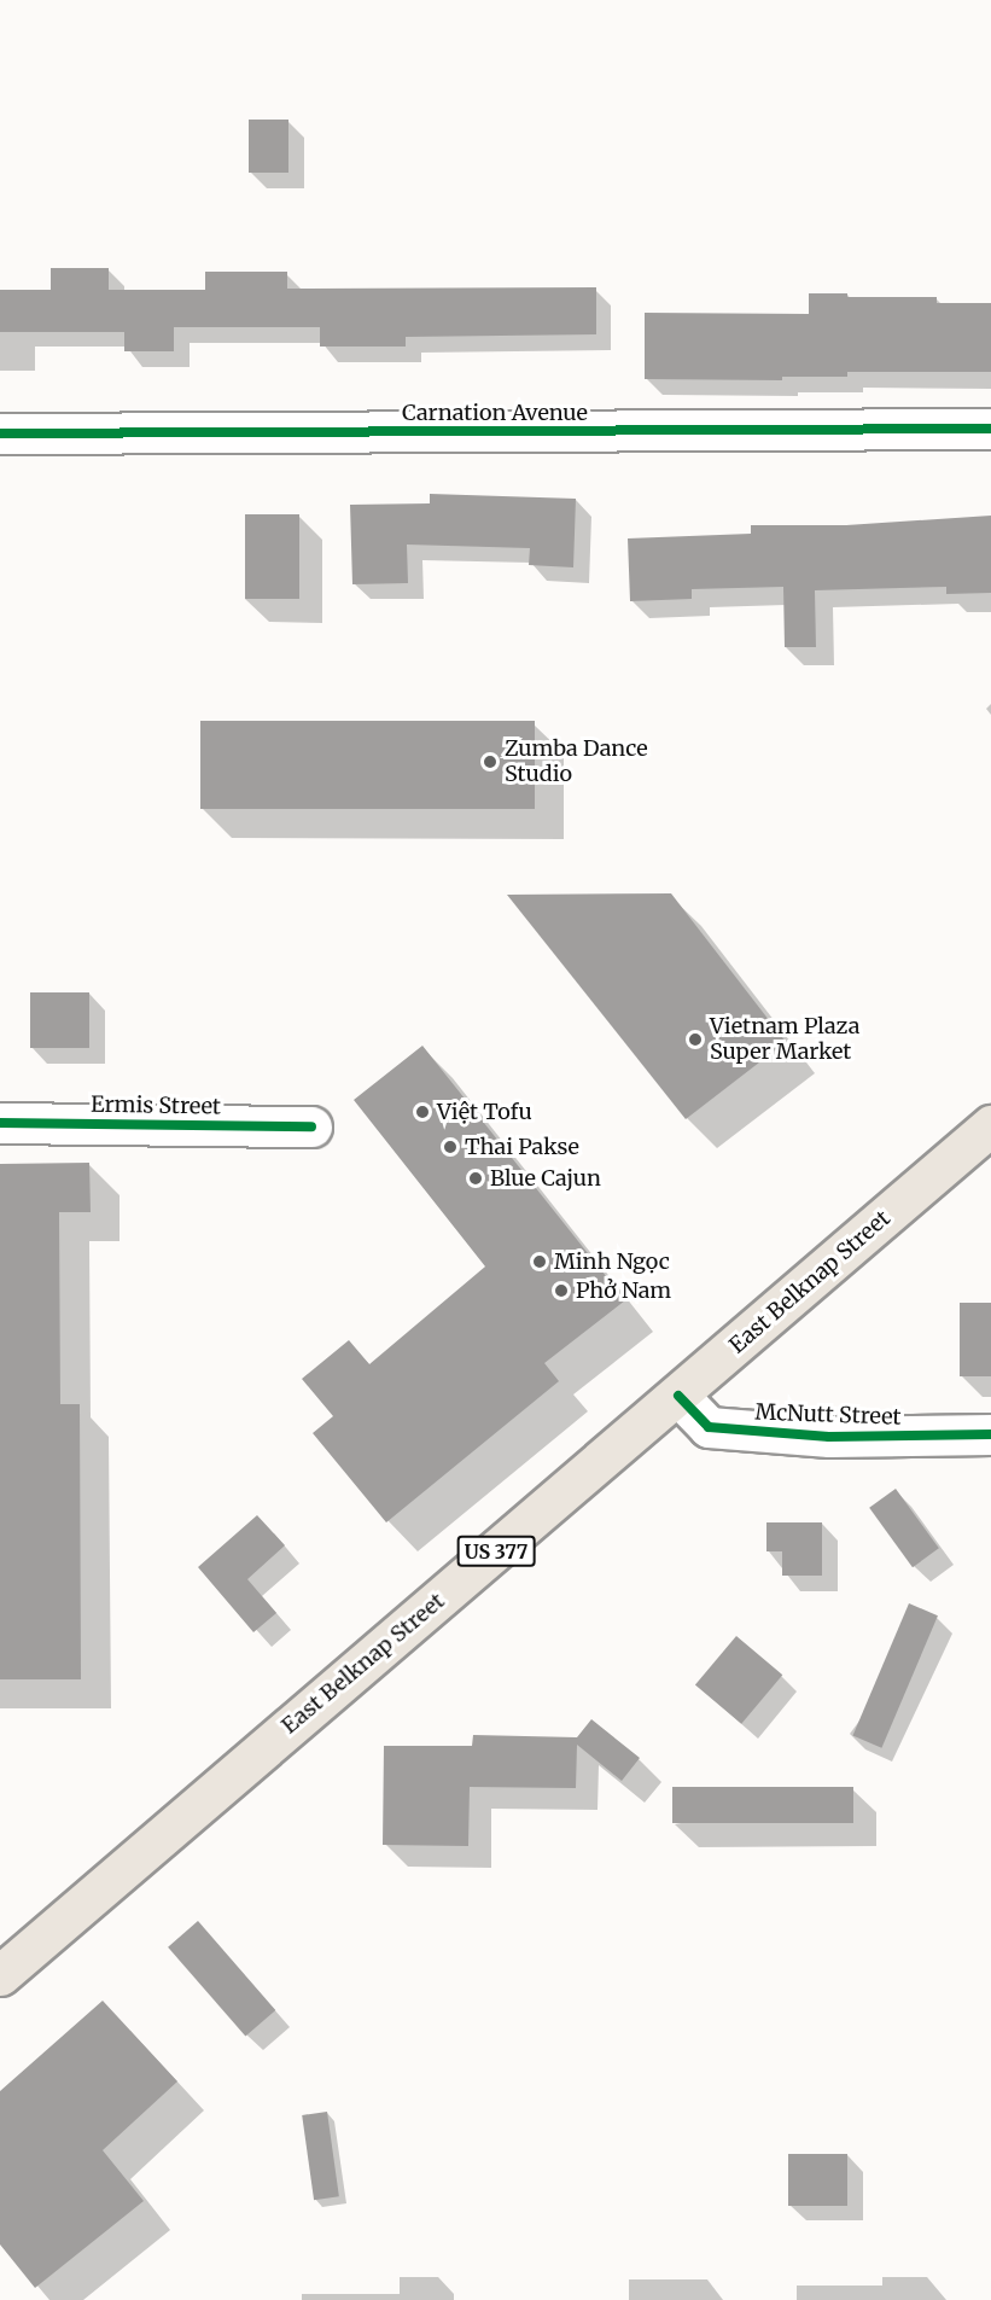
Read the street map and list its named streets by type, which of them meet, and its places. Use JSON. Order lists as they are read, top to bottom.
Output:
{
  "streets": {
    "main road": ["East Belknap Street", "US 377"],
    "street": ["Carnation Avenue", "Ermis Street", "McNutt Street"]
  },
  "crossings": [
    ["East Belknap Street", "McNutt Street"]
  ],
  "places": [
    "Zumba Dance Studio",
    "Vietnam Plaza Super Market",
    "Việt Tofu",
    "Thai Pakse",
    "Blue Cajun",
    "Minh Ngọc",
    "Phở Nam"
  ]
}
